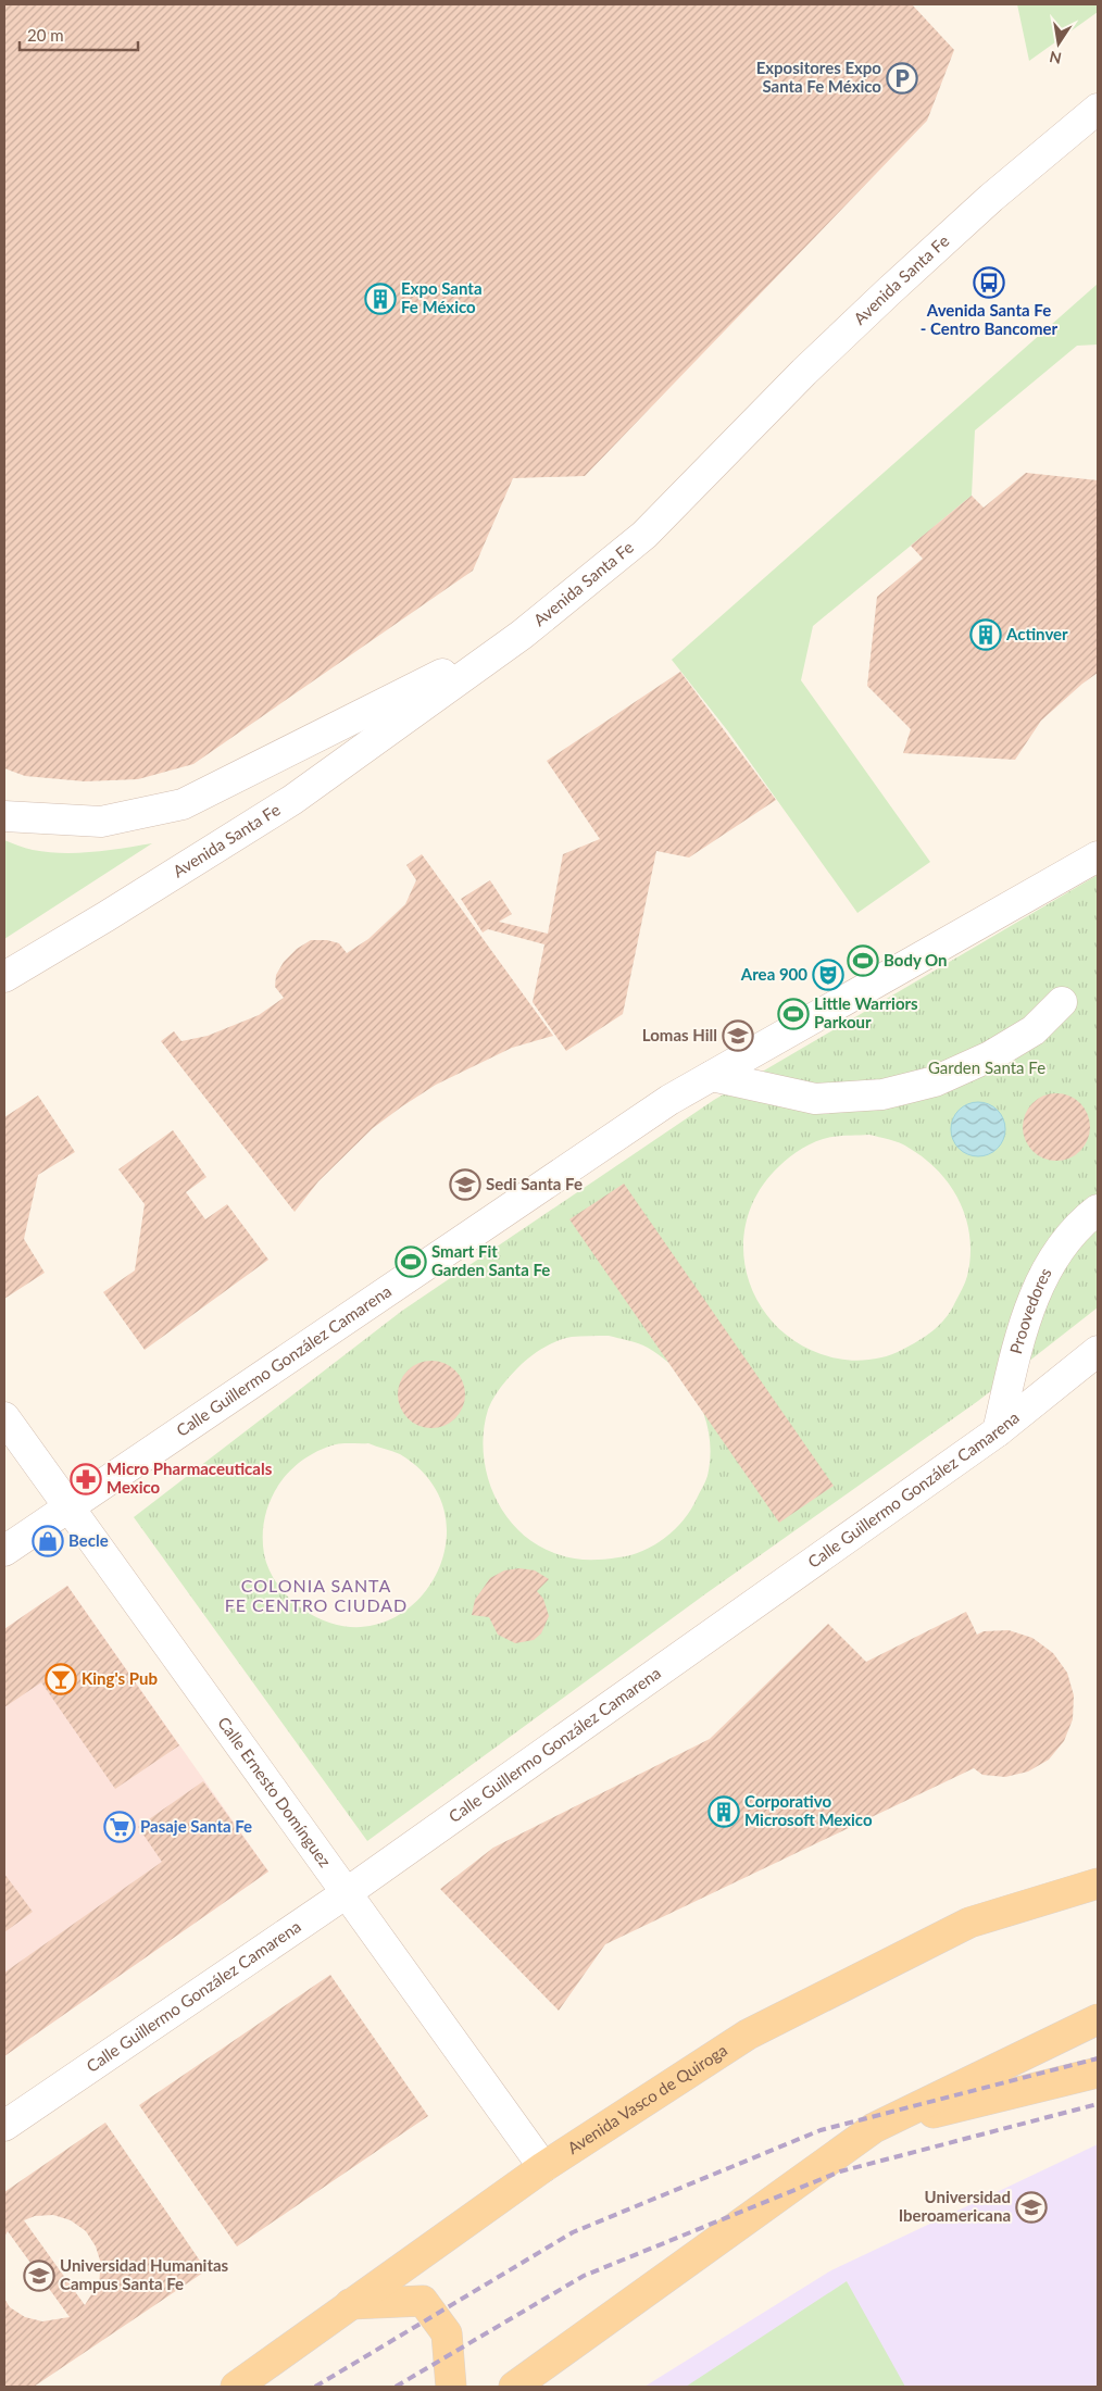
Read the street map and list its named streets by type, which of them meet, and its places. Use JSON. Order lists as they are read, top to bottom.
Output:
{
  "streets": {
    "main road": ["Avenida Vasco de Quiroga"],
    "street": [
      "Avenida Santa Fe",
      "Proovedores",
      "Calle Guillermo González Camarena",
      "Calle Ernesto Domínguez"
    ]
  },
  "crossings": [
    ["Proovedores", "Calle Guillermo González Camarena"],
    ["Calle Guillermo González Camarena", "Calle Ernesto Domínguez"],
    ["Calle Ernesto Domínguez", "Avenida Vasco de Quiroga"]
  ],
  "districts": ["COLONIA SANTA FE CENTRO CIUDAD"],
  "parks": ["Garden Santa Fe"],
  "places": {
    "parking": ["Expositores Expo Santa Fe México"],
    "bus stop": ["Avenida Santa Fe - Centro Bancomer"],
    "building": ["Expo Santa Fe México", "Actinver", "Corporativo Microsoft Mexico"],
    "sports": ["Body On", "Little Warriors Parkour", "Smart Fit Garden Santa Fe"],
    "theatre": ["Area 900"],
    "school or university": [
      "Lomas Hill",
      "Sedi Santa Fe",
      "Universidad Iberoamericana",
      "Universidad Humanitas Campus Santa Fe"
    ],
    "pharmacy": ["Micro Pharmaceuticals Mexico"],
    "shop": ["Becle"],
    "bar": ["King's Pub"],
    "supermarket": ["Pasaje Santa Fe"]
  },
  "scale_bar": "20 m",
  "north": "bottom"
}
